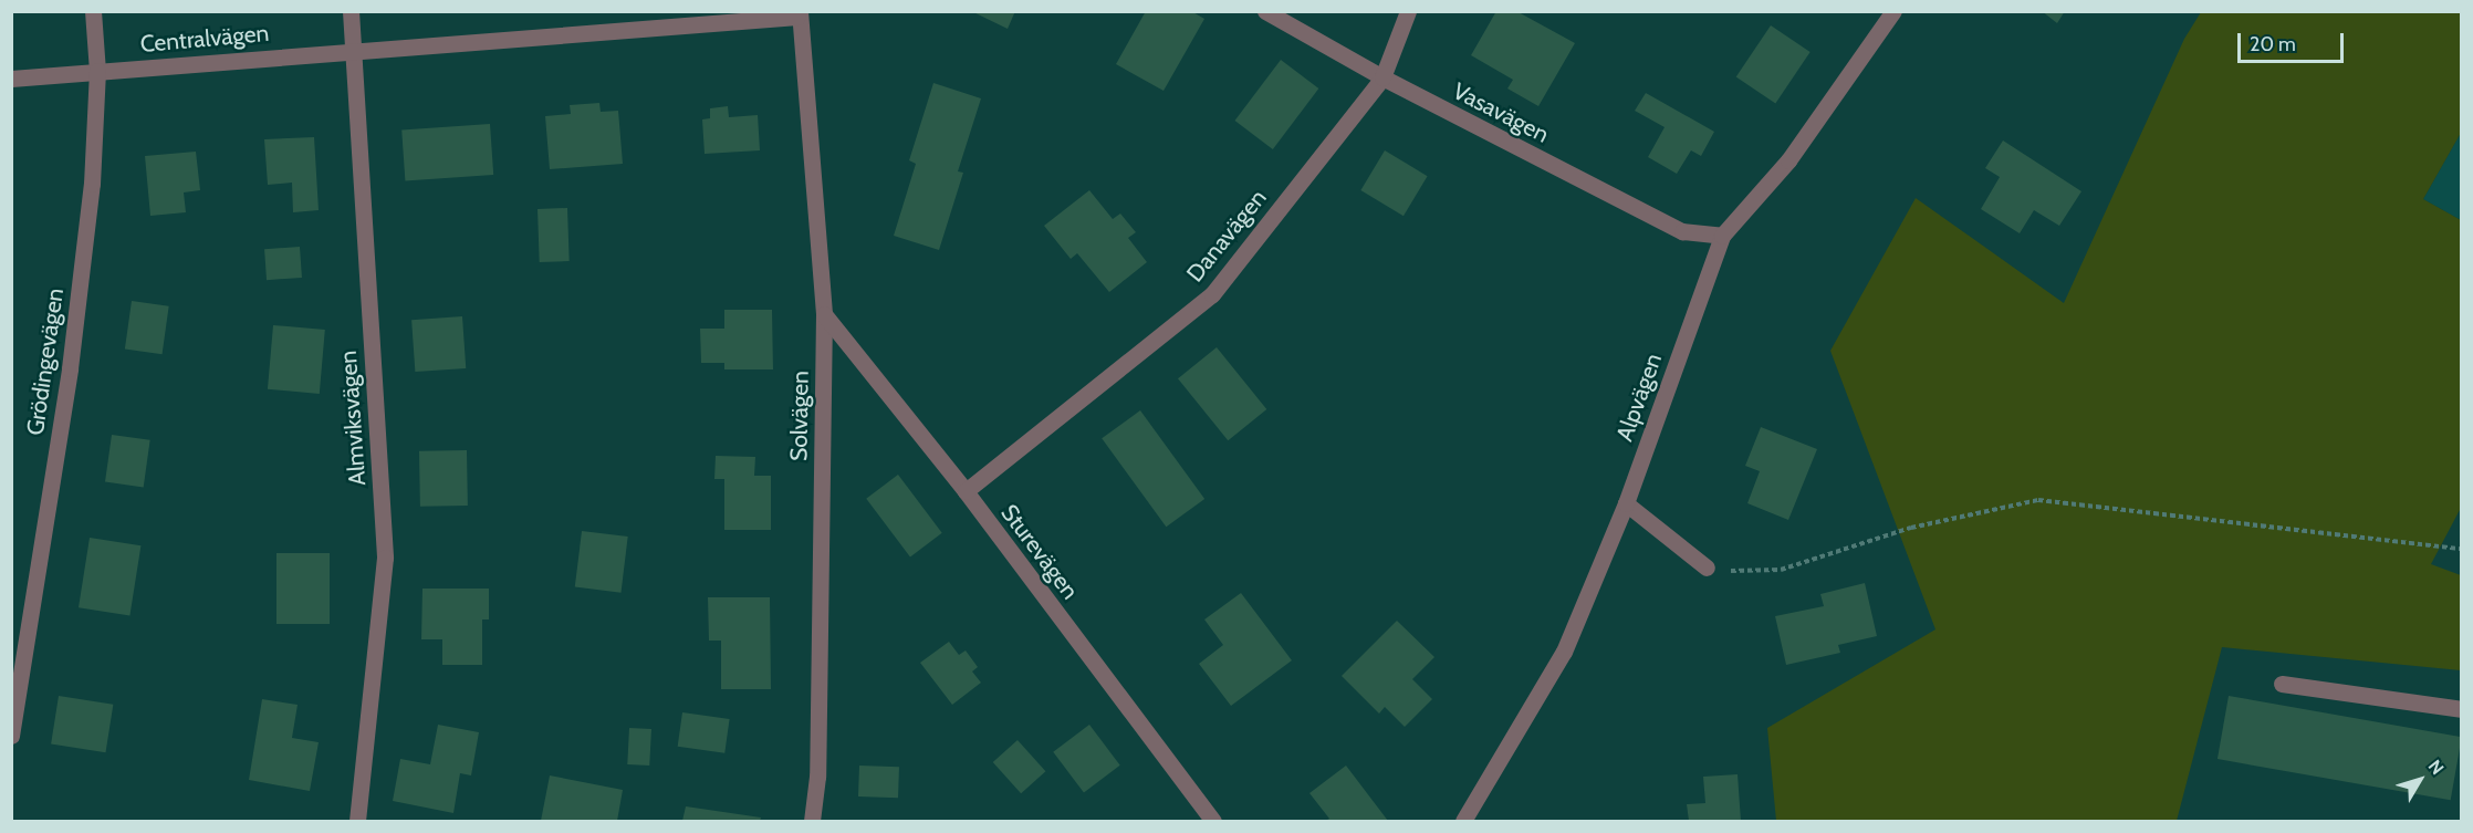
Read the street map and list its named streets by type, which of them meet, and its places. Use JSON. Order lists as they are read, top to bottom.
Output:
{
  "streets": {
    "street": [
      "Centralvägen",
      "Vasavägen",
      "Danavägen",
      "Grödingevägen",
      "Alpvägen",
      "Solvägen",
      "Almviksvägen",
      "Sturevägen"
    ]
  },
  "crossings": [
    ["Centralvägen", "Grödingevägen"],
    ["Centralvägen", "Solvägen"],
    ["Centralvägen", "Almviksvägen"],
    ["Vasavägen", "Danavägen"],
    ["Vasavägen", "Alpvägen"],
    ["Danavägen", "Sturevägen"],
    ["Solvägen", "Sturevägen"]
  ],
  "scale_bar": "20 m",
  "north": "top right"
}
